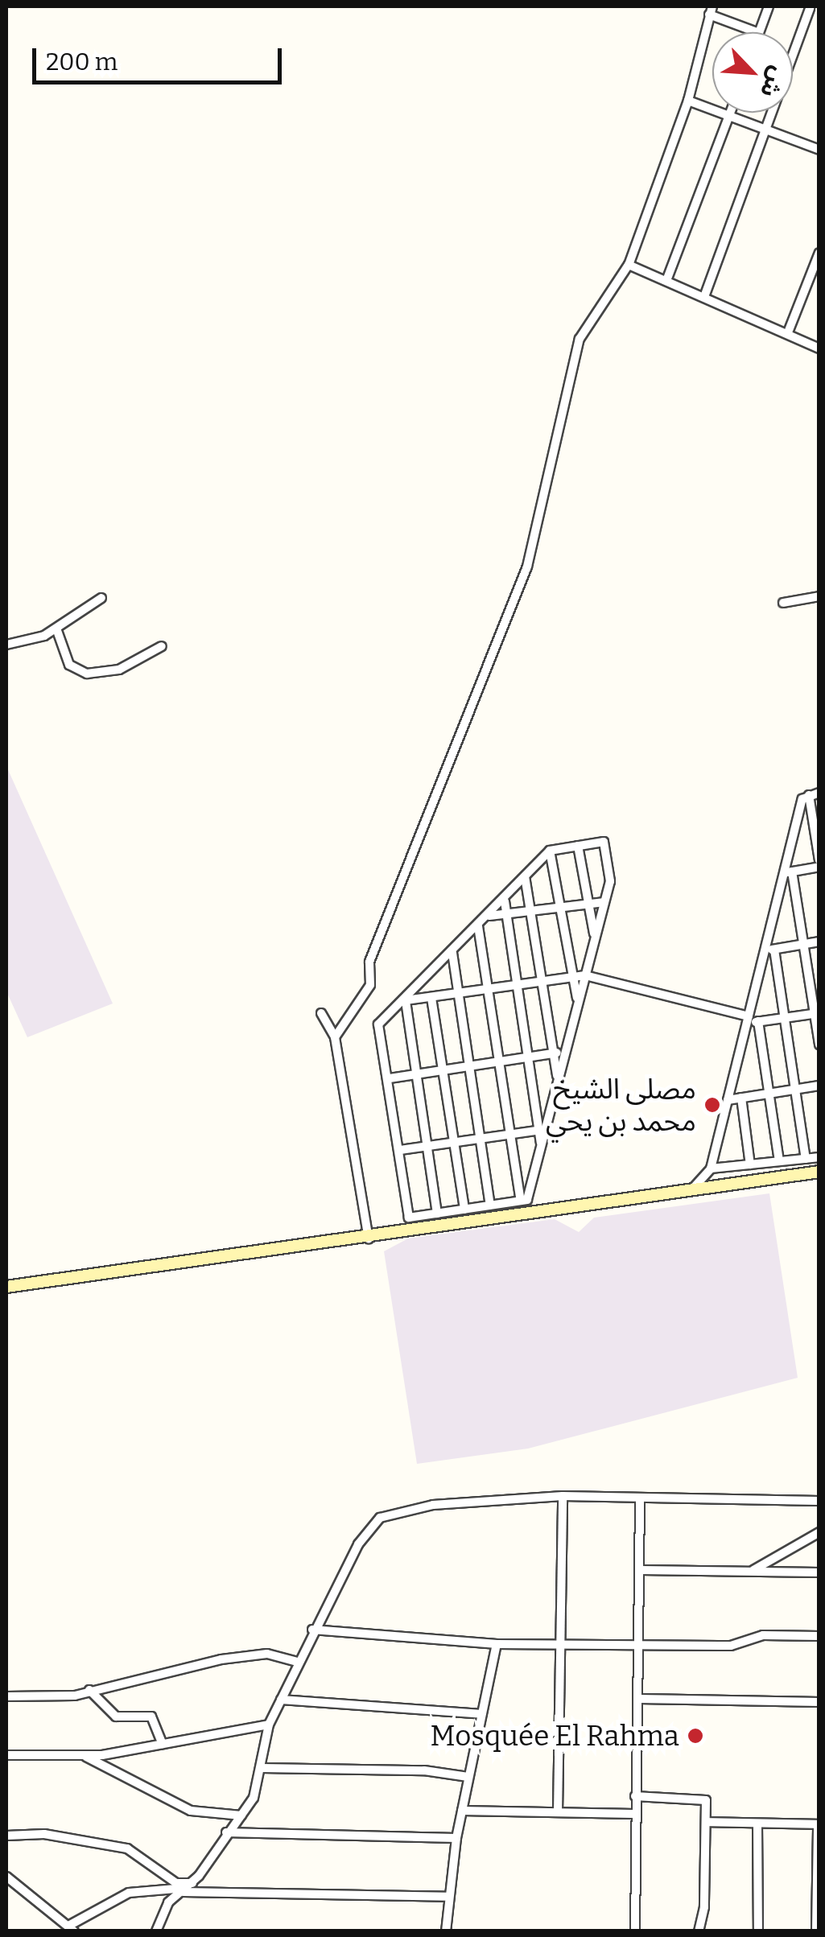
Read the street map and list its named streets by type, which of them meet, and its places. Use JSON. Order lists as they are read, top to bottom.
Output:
{
  "places": ["مصلى الشيخ محمد بن يحي", "Mosquée El Rahma"],
  "scale_bar": "200 m",
  "north": "bottom right"
}
